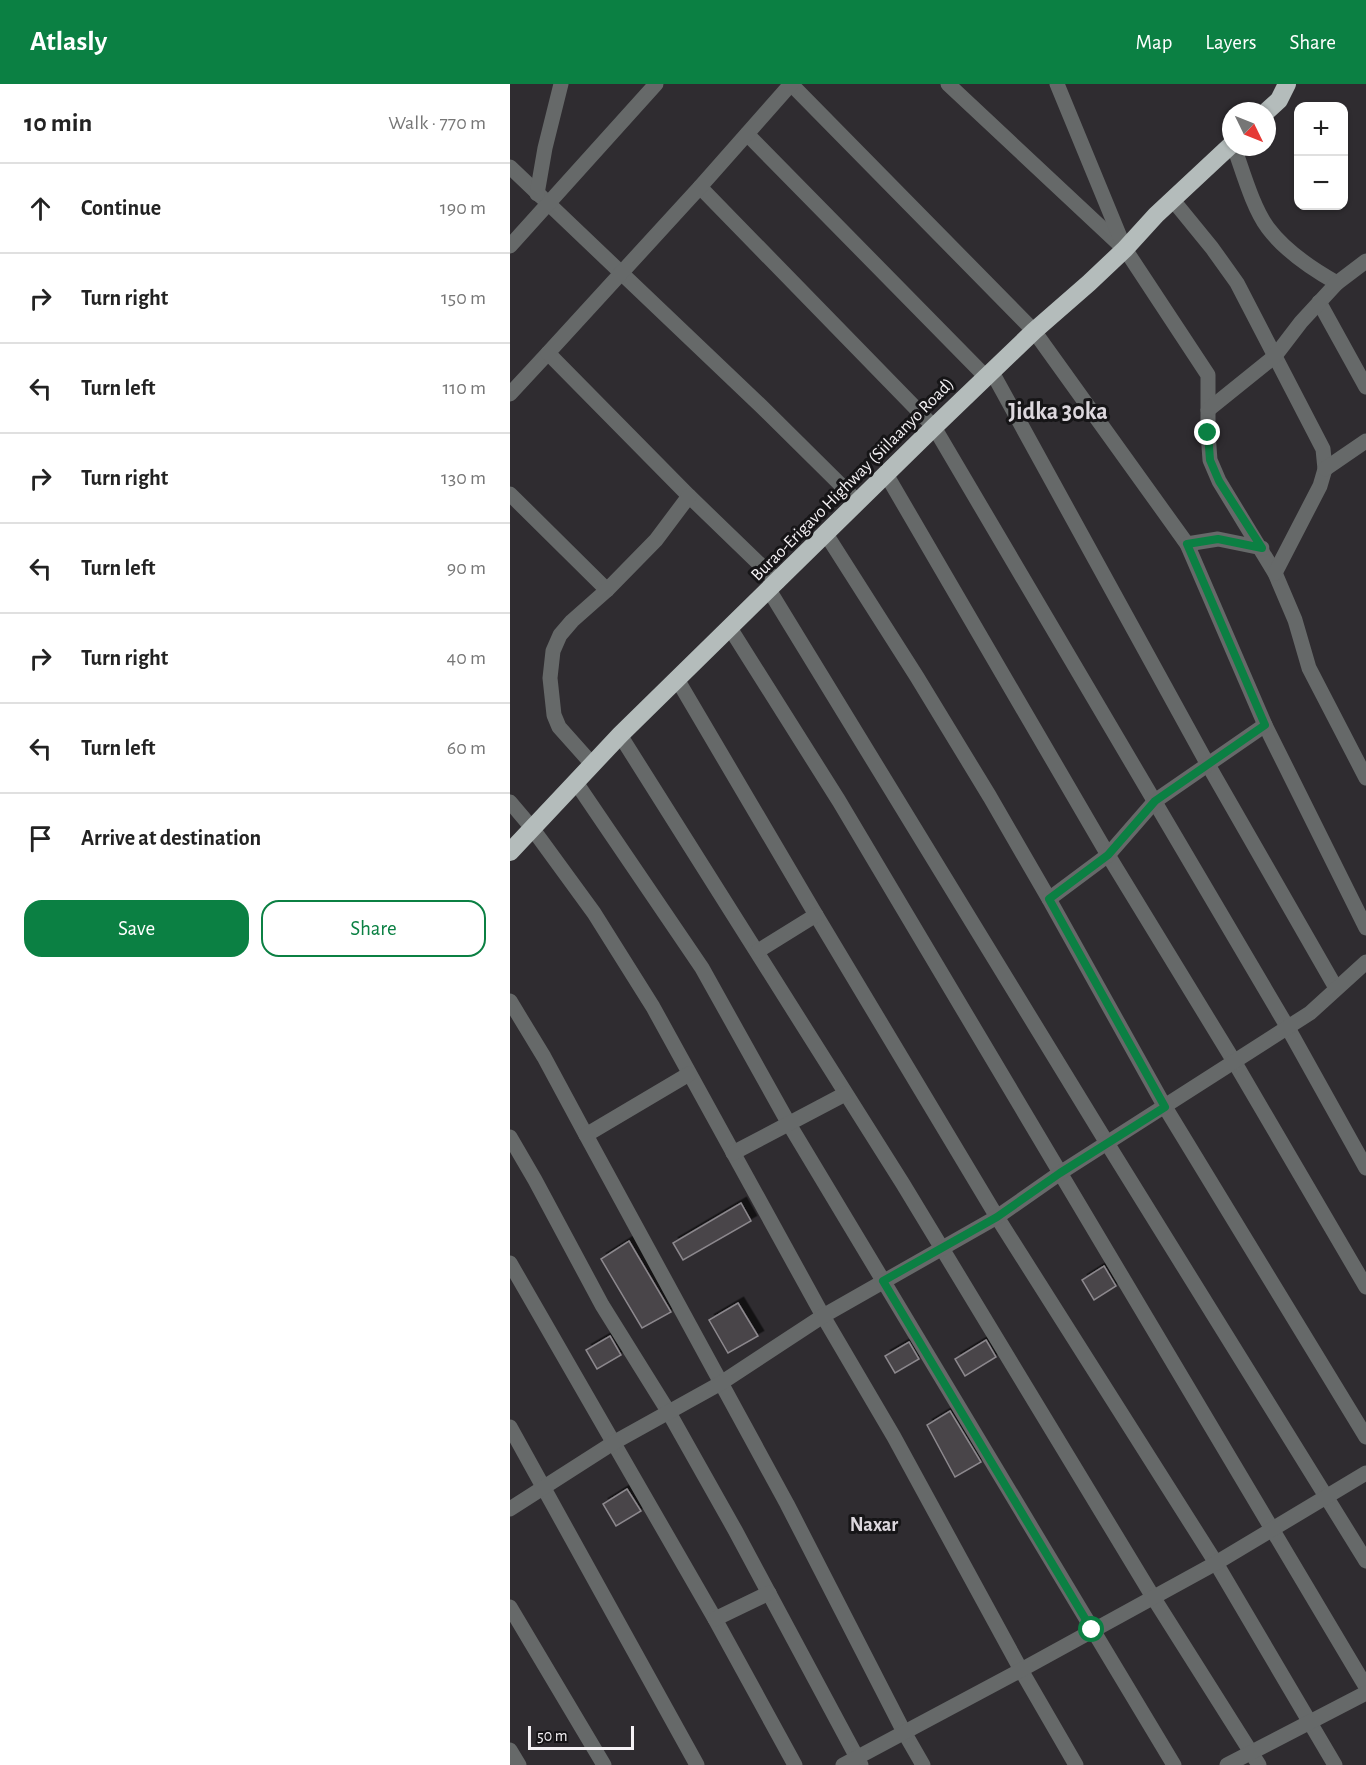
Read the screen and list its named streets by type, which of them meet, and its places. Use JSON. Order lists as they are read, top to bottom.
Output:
{
  "streets": {
    "highway": ["Burao-Erigavo Highway (Siilaanyo Road)"]
  },
  "districts": ["Jidka 30ka", "Naxar"],
  "scale_bar": "50 m",
  "north": "bottom right",
  "page": {
    "header": "Atlasly",
    "nav": ["Map", "Layers", "Share"],
    "heading": ["10 min", "Walk · 770 m"],
    "map_buttons": ["+", "−"],
    "list": [
      ["Continue", "190 m"],
      ["Turn right", "150 m"],
      ["Turn left", "110 m"],
      ["Turn right", "130 m"],
      ["Turn left", "90 m"],
      ["Turn right", "40 m"],
      ["Turn left", "60 m"],
      "Arrive at destination"
    ],
    "buttons": ["Save", "Share"],
    "scale": "50 m"
  }
}
